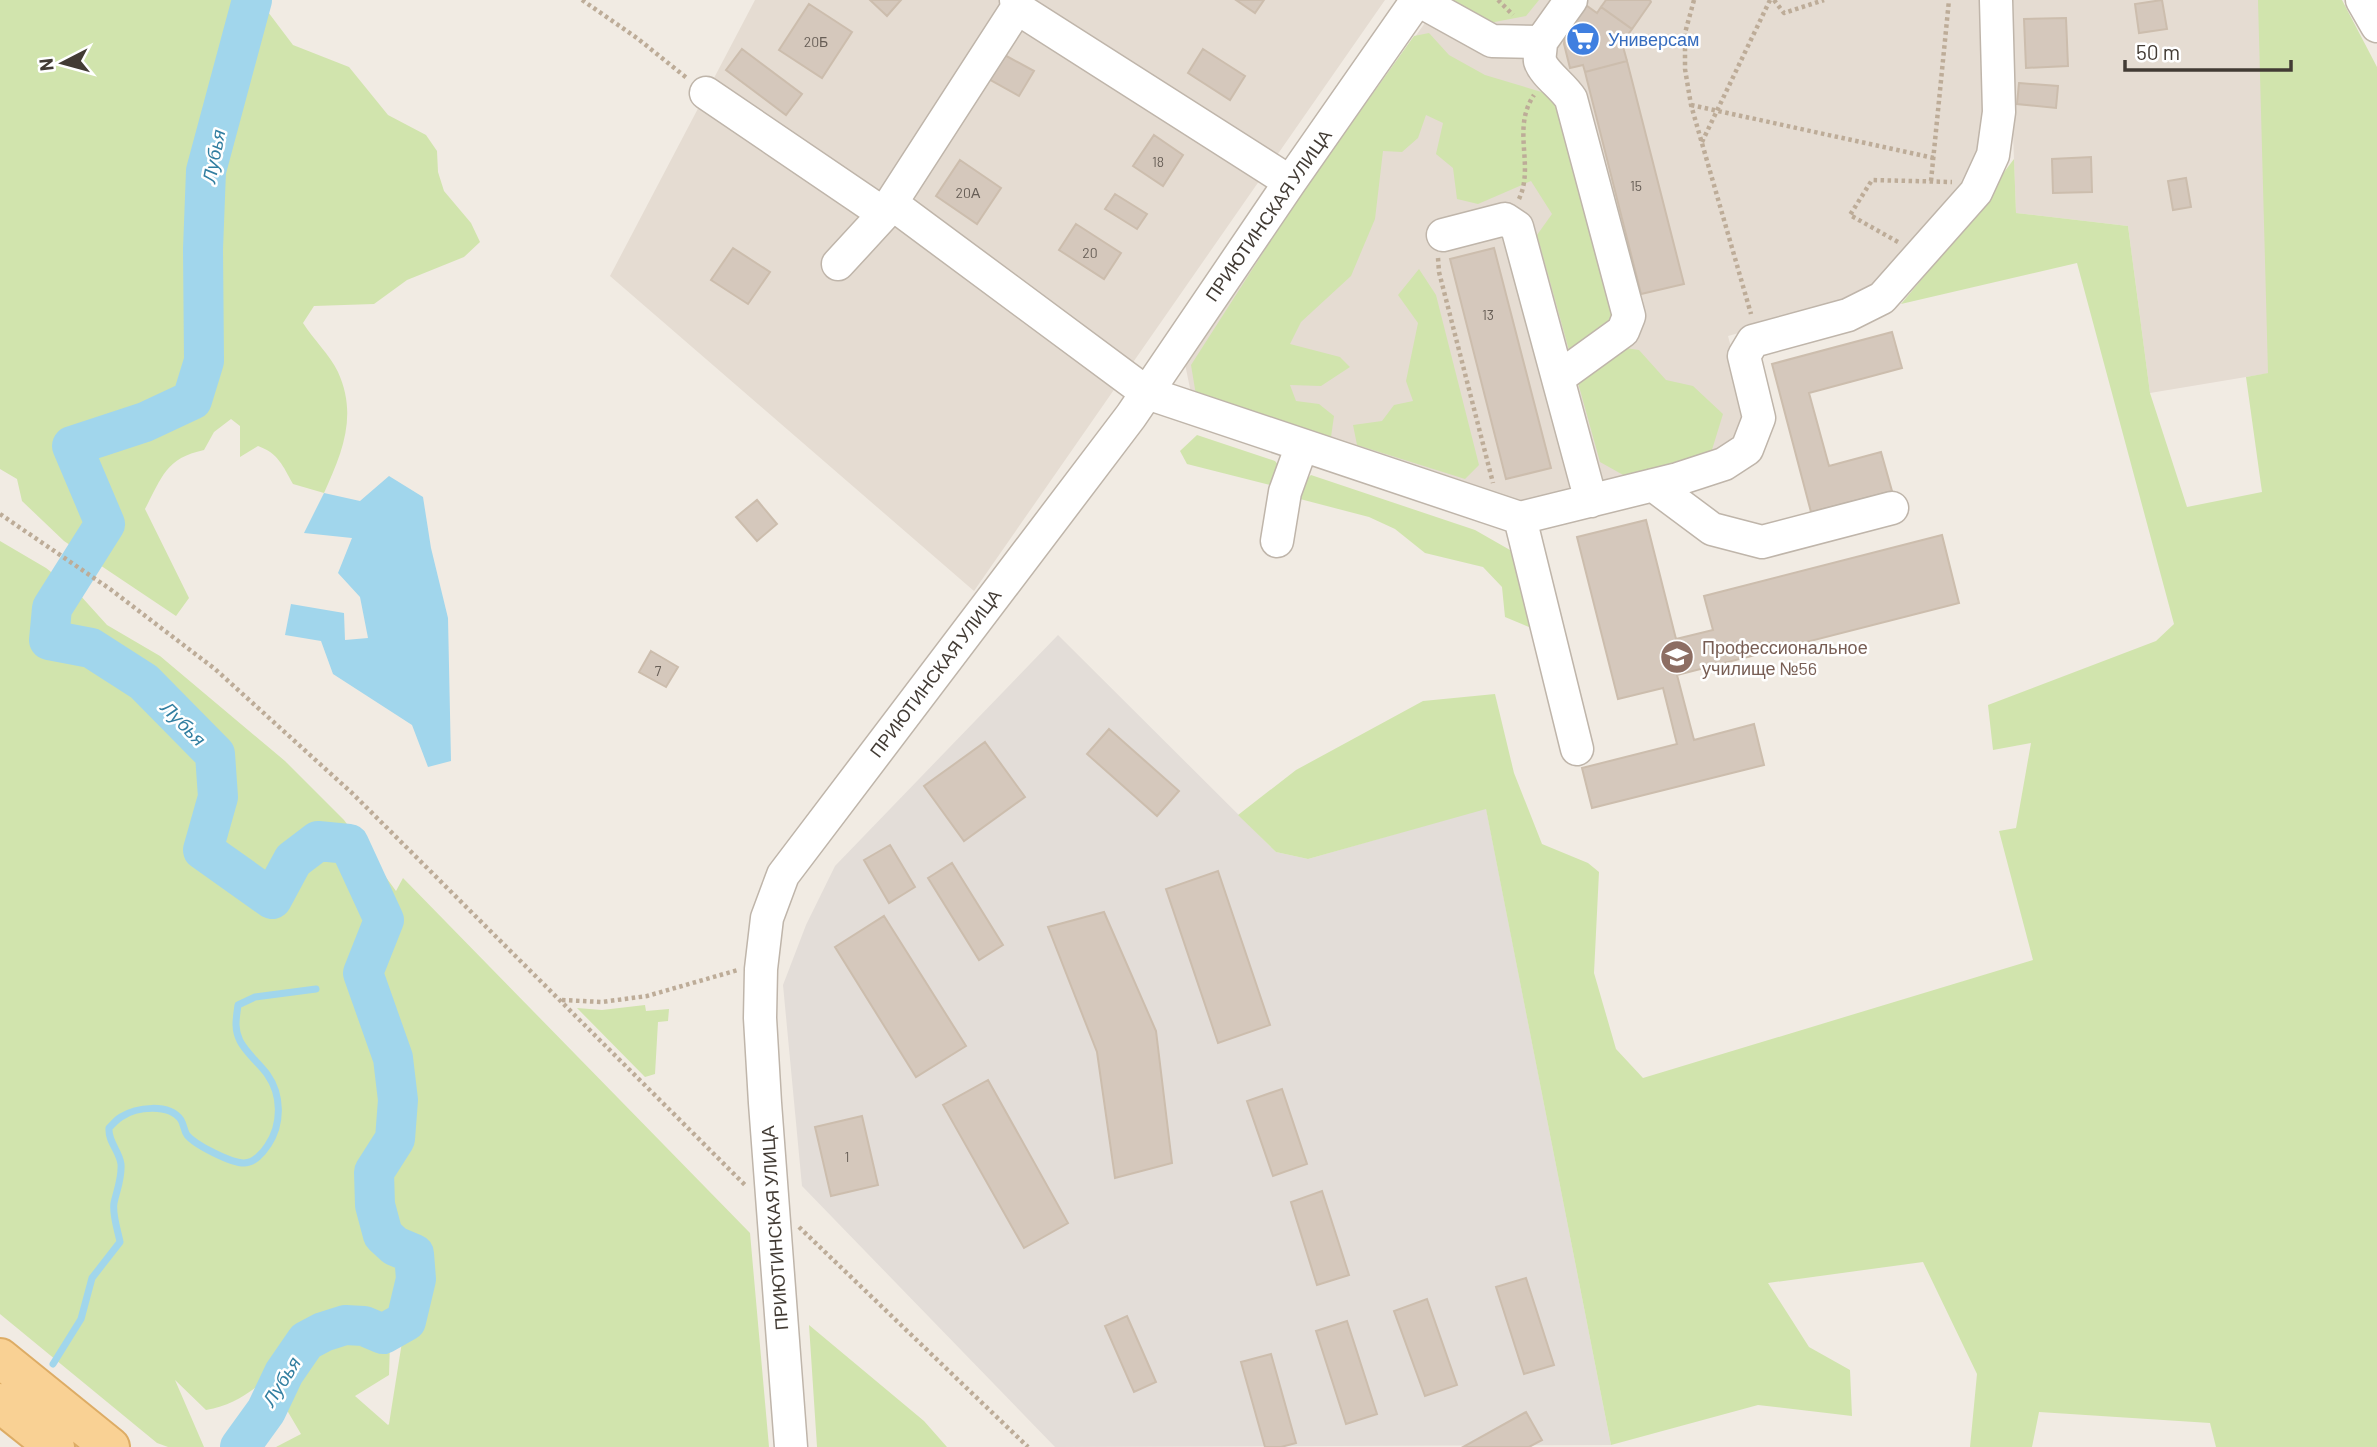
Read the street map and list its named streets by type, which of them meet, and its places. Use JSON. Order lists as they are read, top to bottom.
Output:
{
  "streets": {
    "street": ["ПРИЮТИНСКАЯ УЛИЦА"]
  },
  "water": ["Лубья"],
  "places": {
    "supermarket": ["Универсам"],
    "school or university": ["Профессиональное училище №56"]
  },
  "house_numbers": [
    "20Б",
    "18",
    "15",
    "20А",
    "20",
    "13",
    "7",
    "1"
  ],
  "scale_bar": "50 m",
  "north": "left"
}
